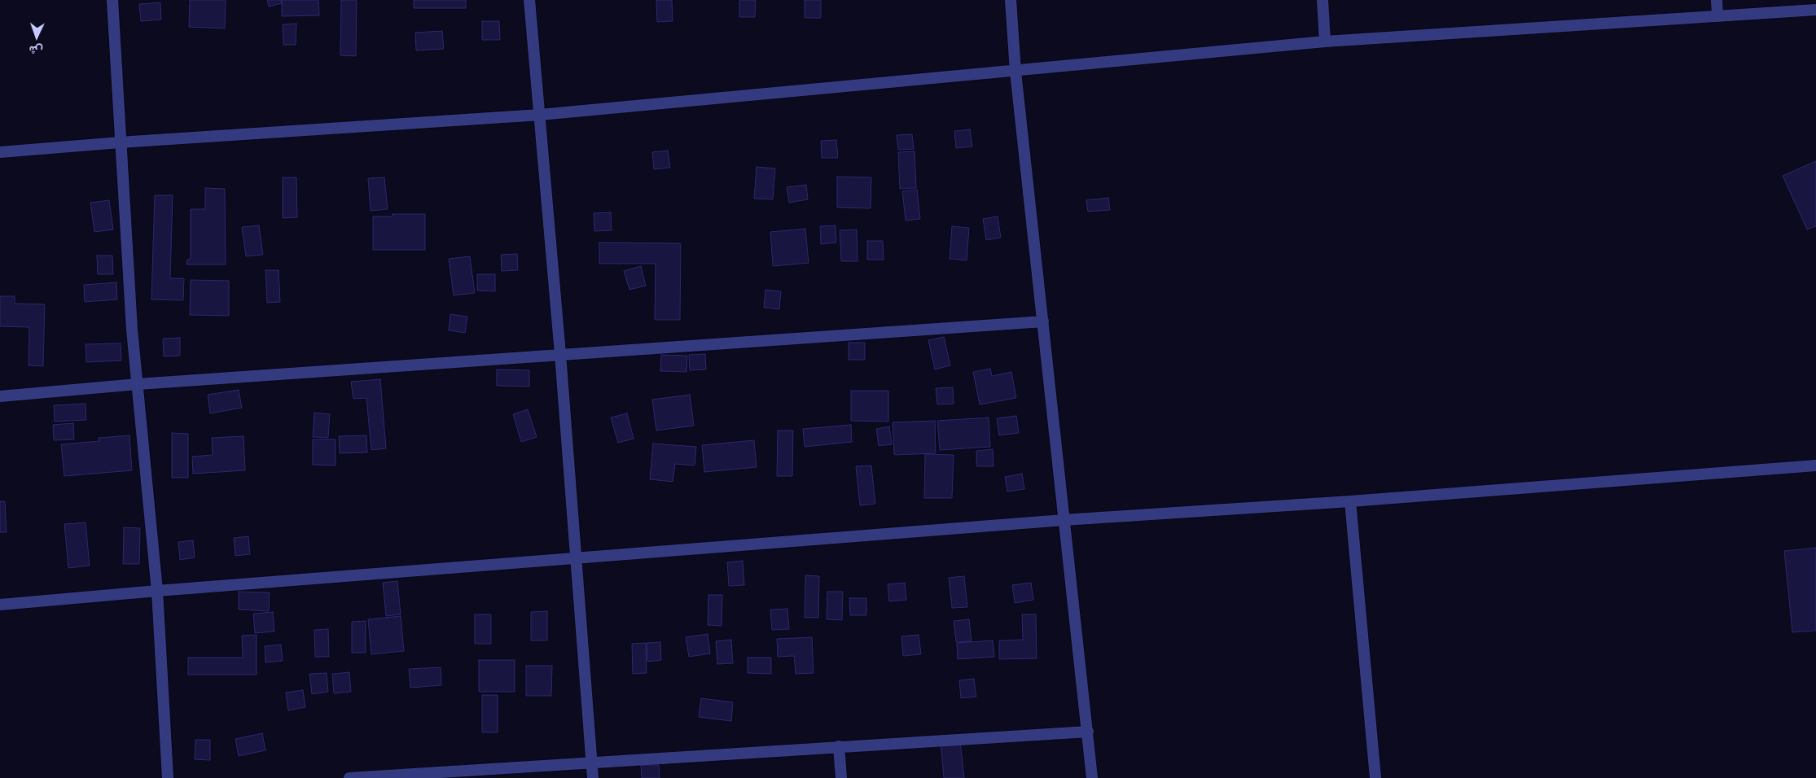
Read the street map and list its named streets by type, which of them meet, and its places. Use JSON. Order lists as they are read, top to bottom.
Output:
{
  "north": "bottom"
}
